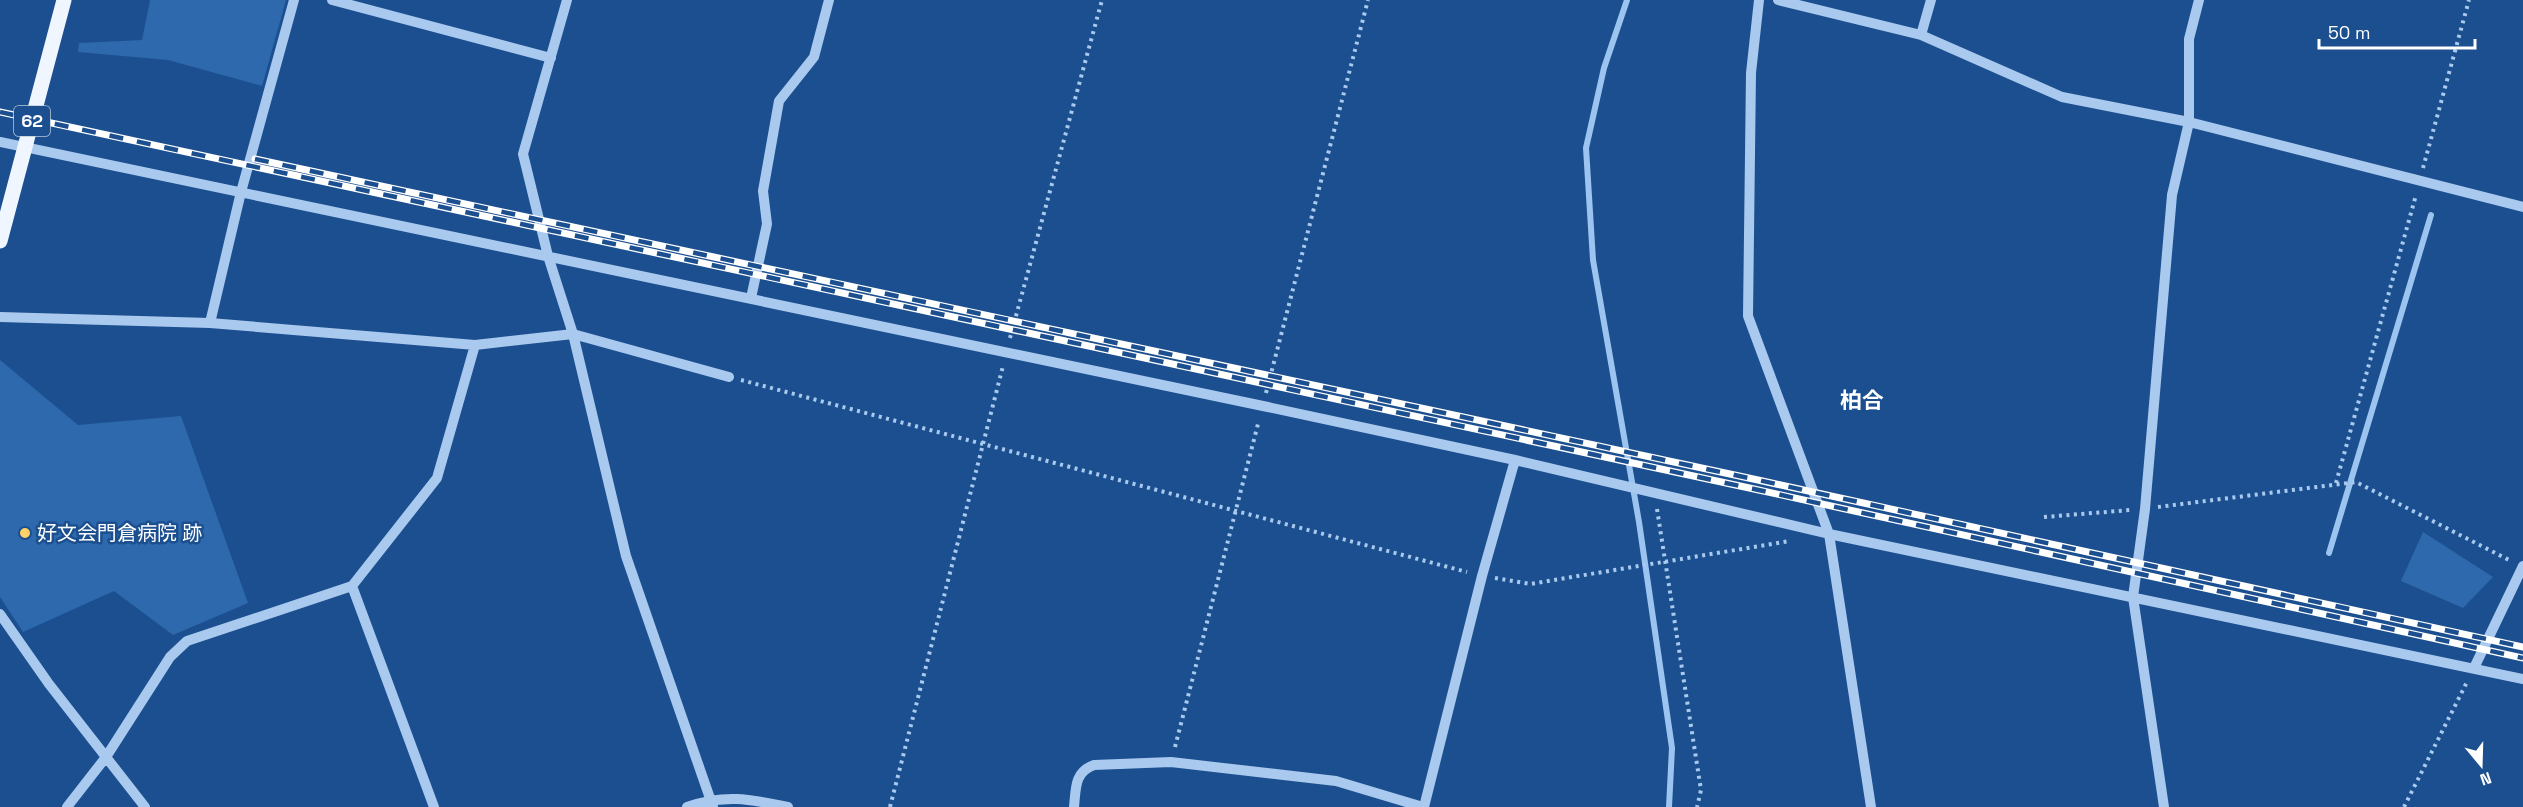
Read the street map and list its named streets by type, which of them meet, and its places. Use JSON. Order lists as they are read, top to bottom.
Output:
{
  "streets": {
    "main road": ["62"]
  },
  "districts": ["柏合"],
  "places": ["好文会門倉病院 跡"],
  "scale_bar": "50 m",
  "north": "bottom"
}
